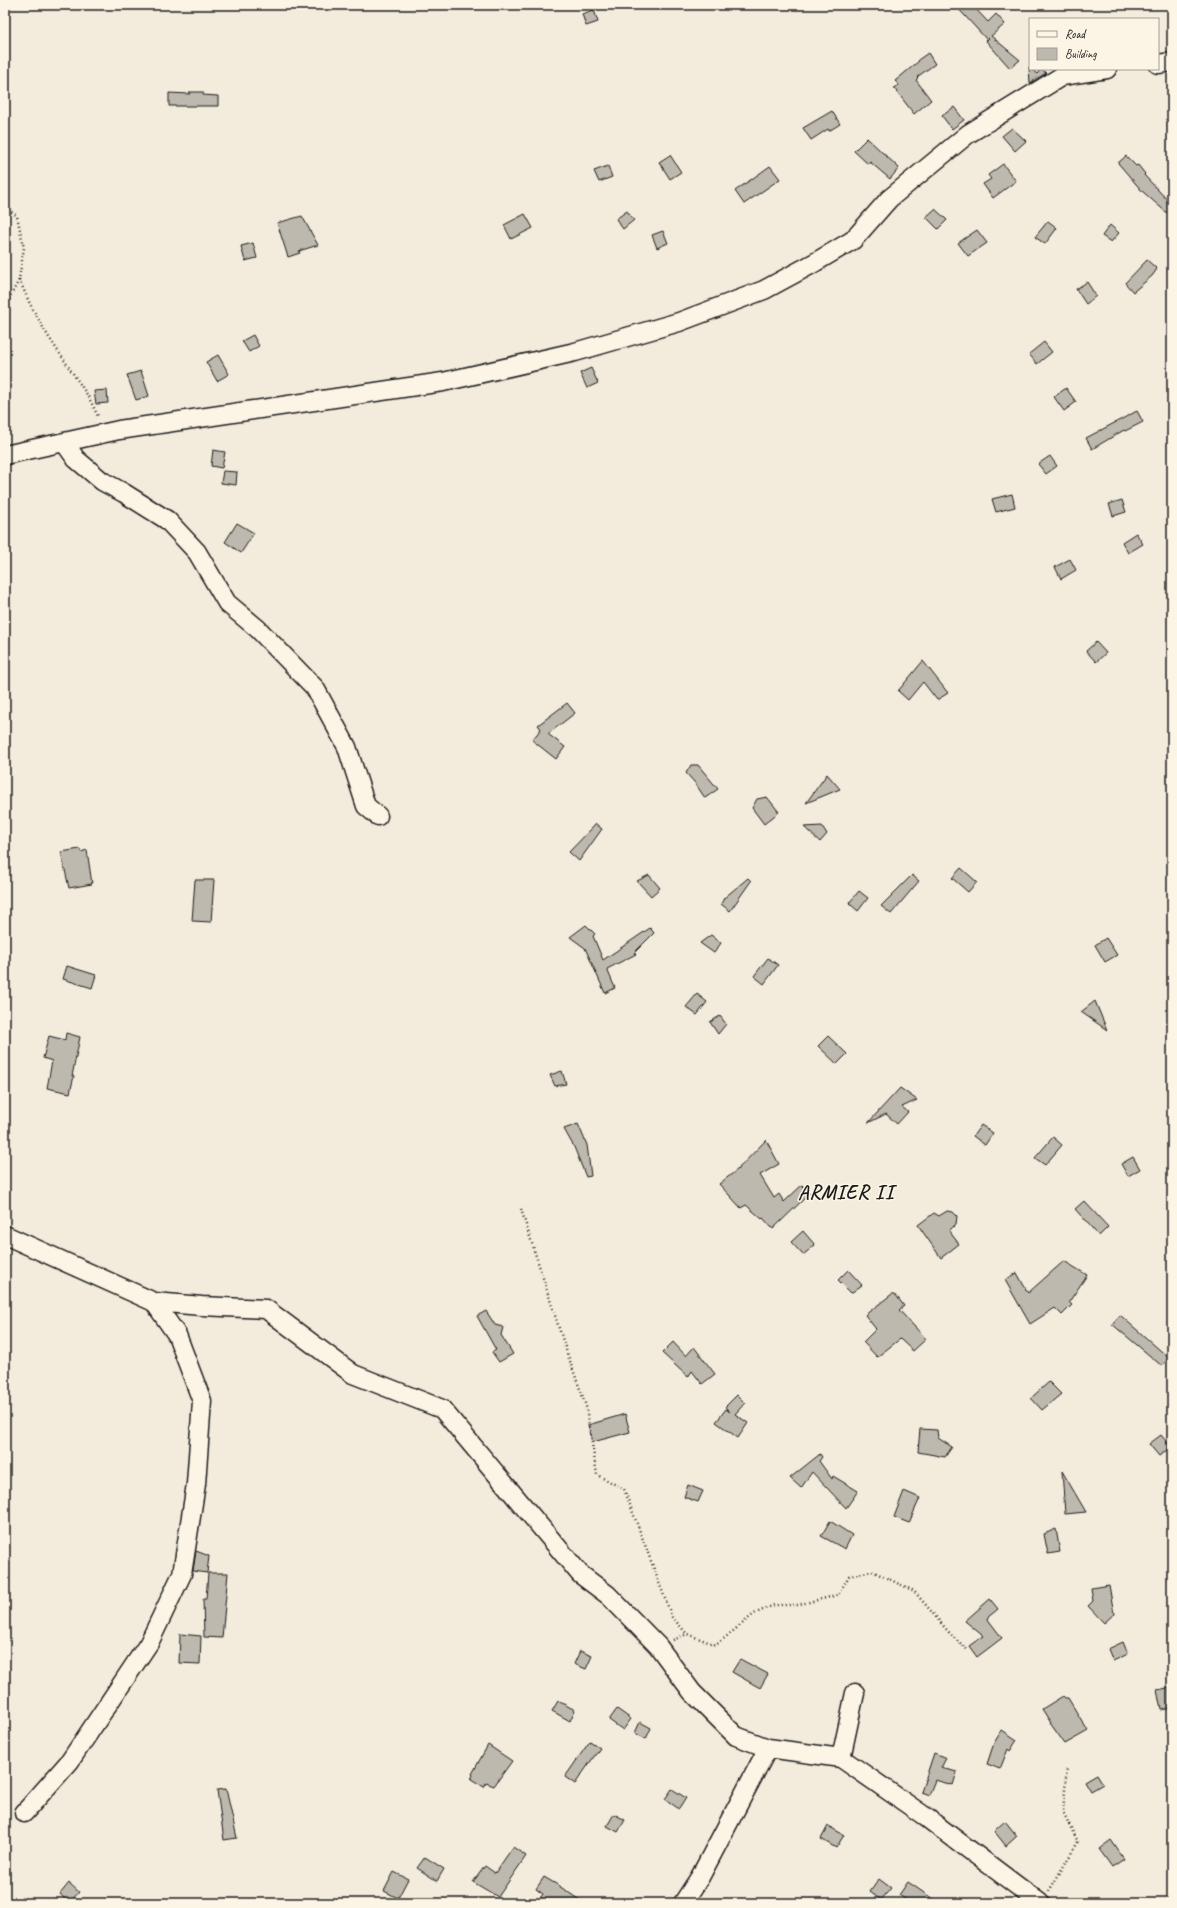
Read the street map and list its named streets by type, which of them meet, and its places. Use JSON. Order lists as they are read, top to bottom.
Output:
{
  "districts": ["ARMIER II"],
  "legend": ["Road", "Building"]
}
